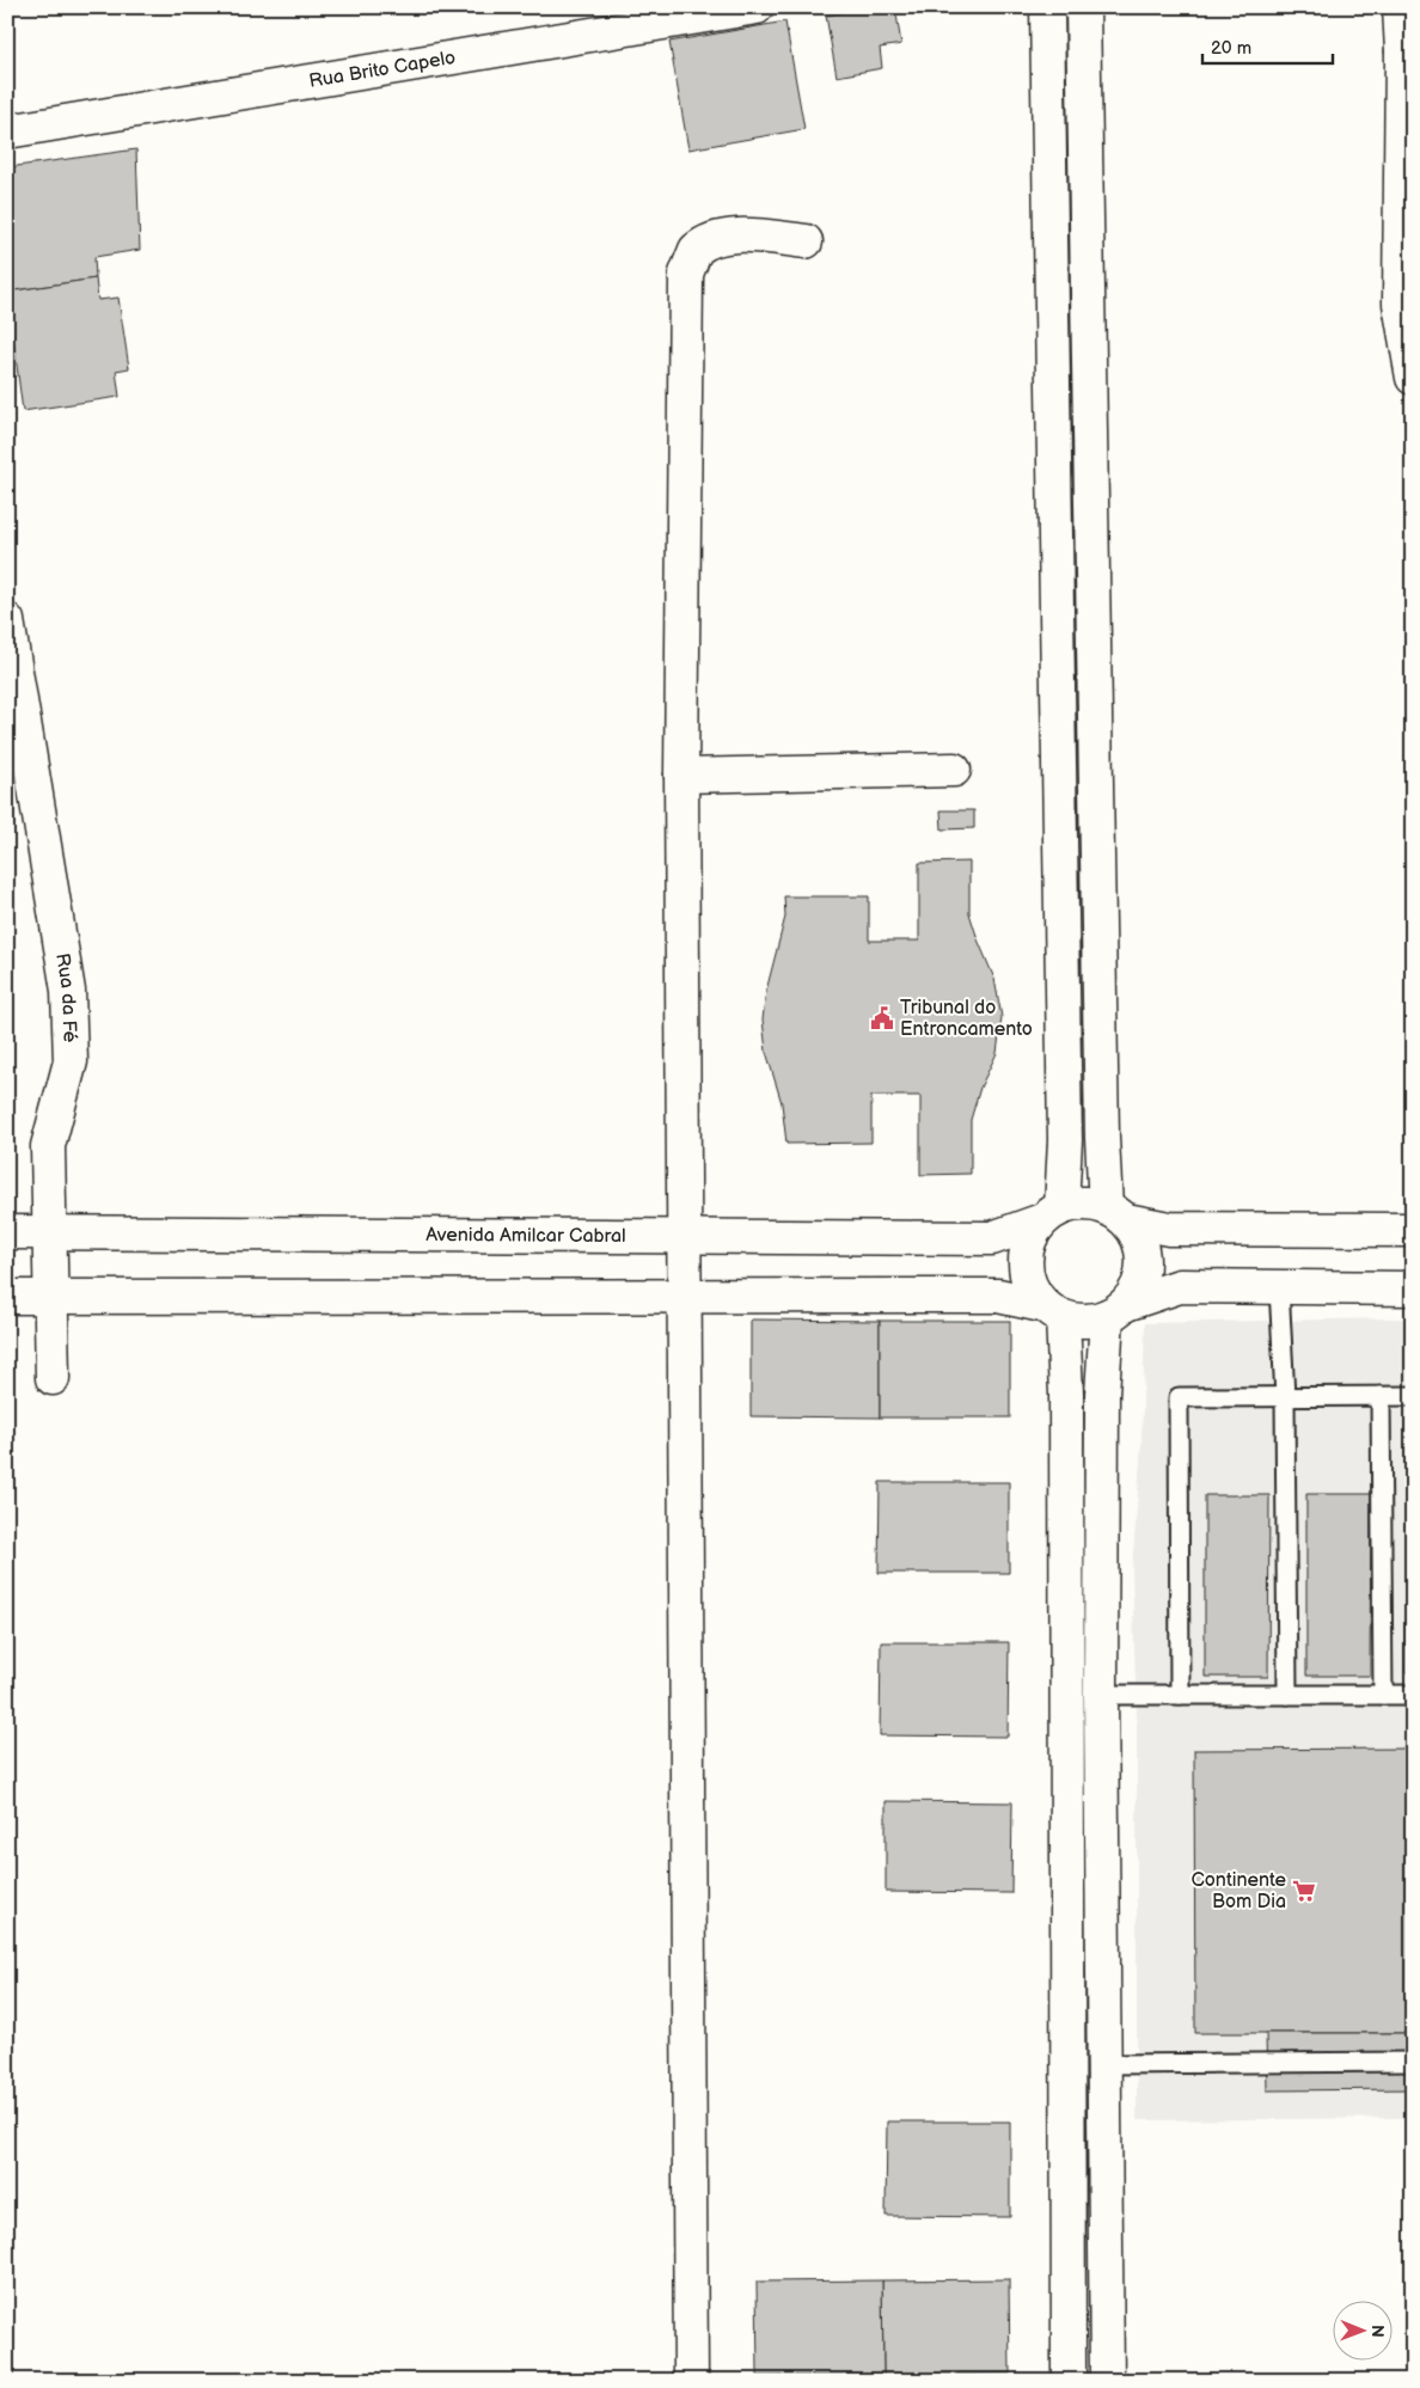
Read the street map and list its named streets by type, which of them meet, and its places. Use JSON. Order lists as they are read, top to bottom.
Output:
{
  "streets": {
    "street": ["Rua Brito Capelo", "Rua da Fé", "Avenida Amilcar Cabral"]
  },
  "crossings": [
    ["Rua da Fé", "Avenida Amilcar Cabral"]
  ],
  "places": {
    "public building": ["Tribunal do Entroncamento"],
    "supermarket": ["Continente Bom Dia"]
  },
  "scale_bar": "20 m",
  "north": "right"
}
